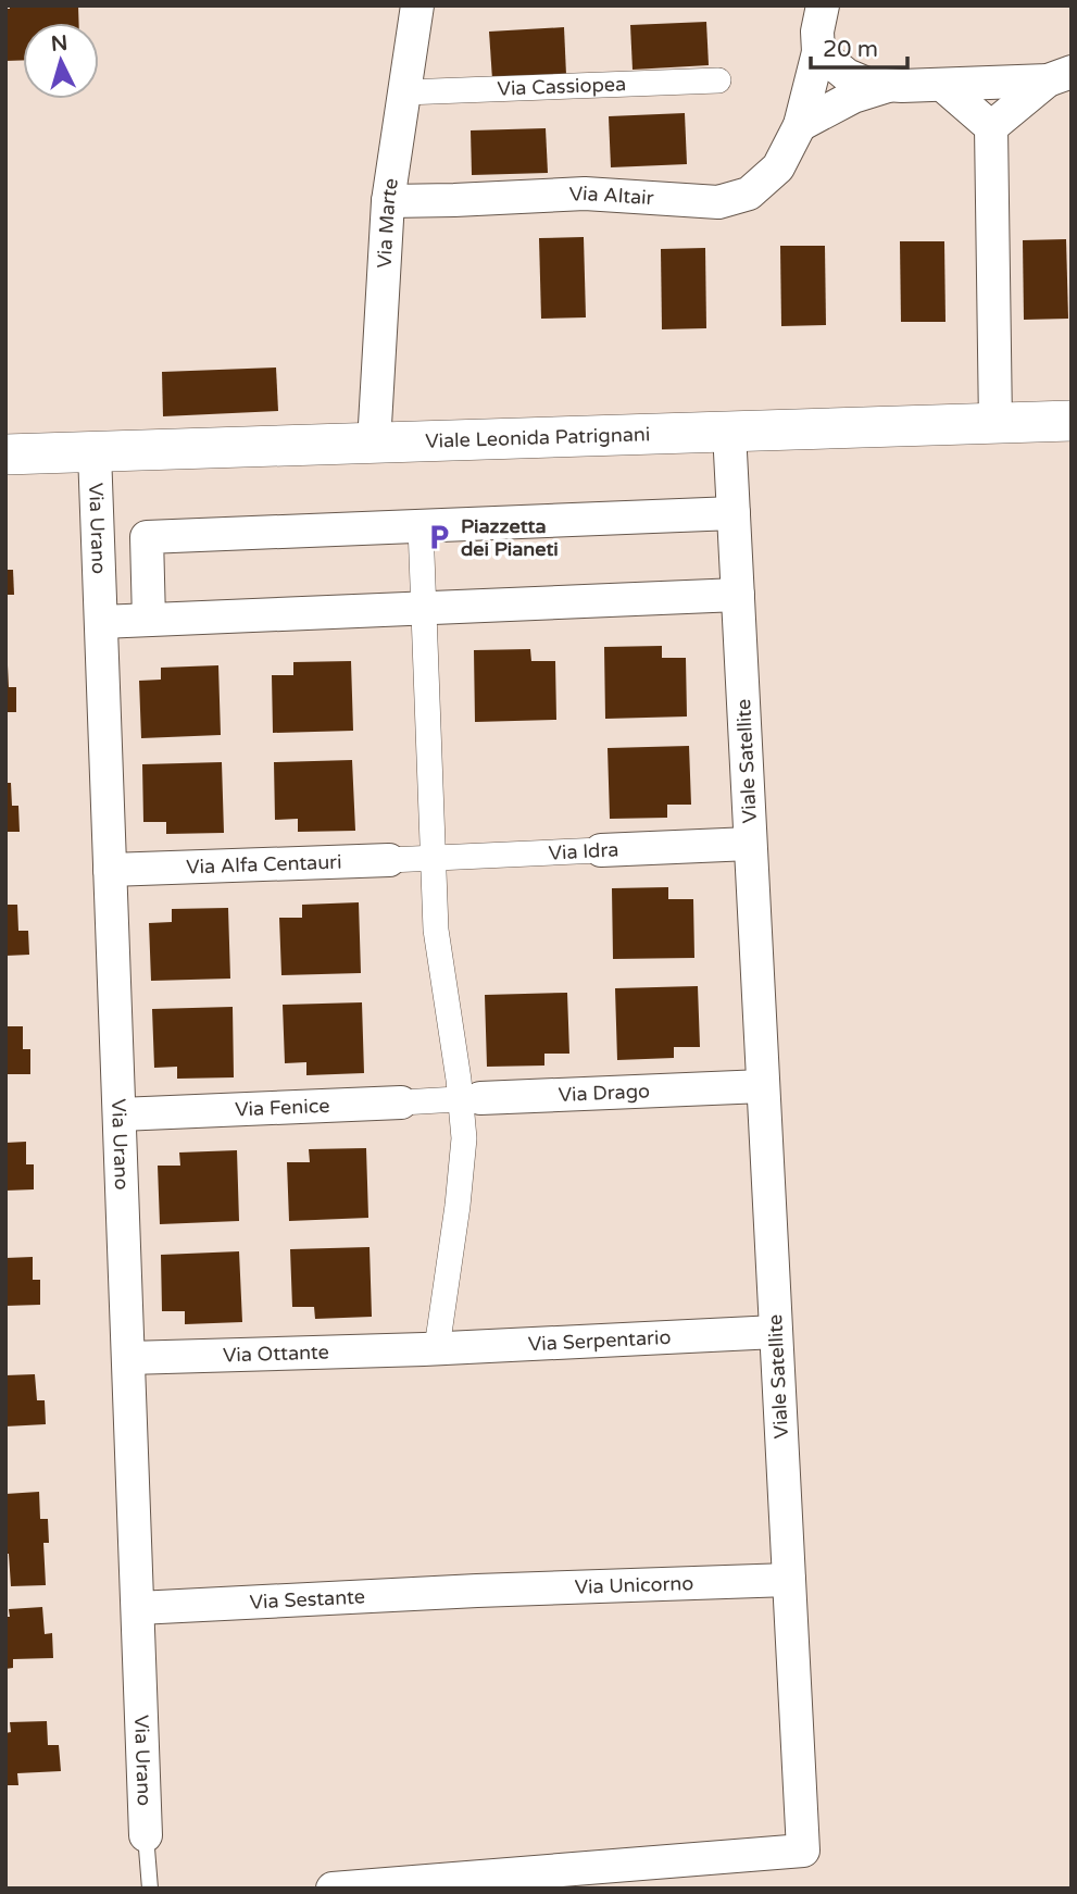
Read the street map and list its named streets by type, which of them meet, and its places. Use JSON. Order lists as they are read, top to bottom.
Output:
{
  "streets": {
    "street": [
      "Via Cassiopea",
      "Via Altair",
      "Via Marte",
      "Viale Leonida Patrignani",
      "Via Urano",
      "Viale Satellite",
      "Via Idra",
      "Via Alfa Centauri",
      "Via Drago",
      "Via Fenice",
      "Via Serpentario",
      "Via Ottante",
      "Via Unicorno",
      "Via Sestante"
    ]
  },
  "crossings": [
    ["Via Cassiopea", "Via Marte"],
    ["Via Altair", "Via Marte"],
    ["Via Marte", "Viale Leonida Patrignani"],
    ["Viale Leonida Patrignani", "Via Urano"],
    ["Viale Leonida Patrignani", "Viale Satellite"],
    ["Via Urano", "Via Alfa Centauri"],
    ["Via Urano", "Via Fenice"],
    ["Via Urano", "Via Ottante"],
    ["Via Urano", "Via Sestante"],
    ["Viale Satellite", "Via Idra"],
    ["Viale Satellite", "Via Drago"],
    ["Viale Satellite", "Via Serpentario"],
    ["Viale Satellite", "Via Unicorno"],
    ["Via Idra", "Via Alfa Centauri"],
    ["Via Drago", "Via Fenice"],
    ["Via Serpentario", "Via Ottante"],
    ["Via Unicorno", "Via Sestante"]
  ],
  "places": {
    "parking": ["Piazzetta dei Pianeti"]
  },
  "scale_bar": "20 m",
  "north": "top"
}
